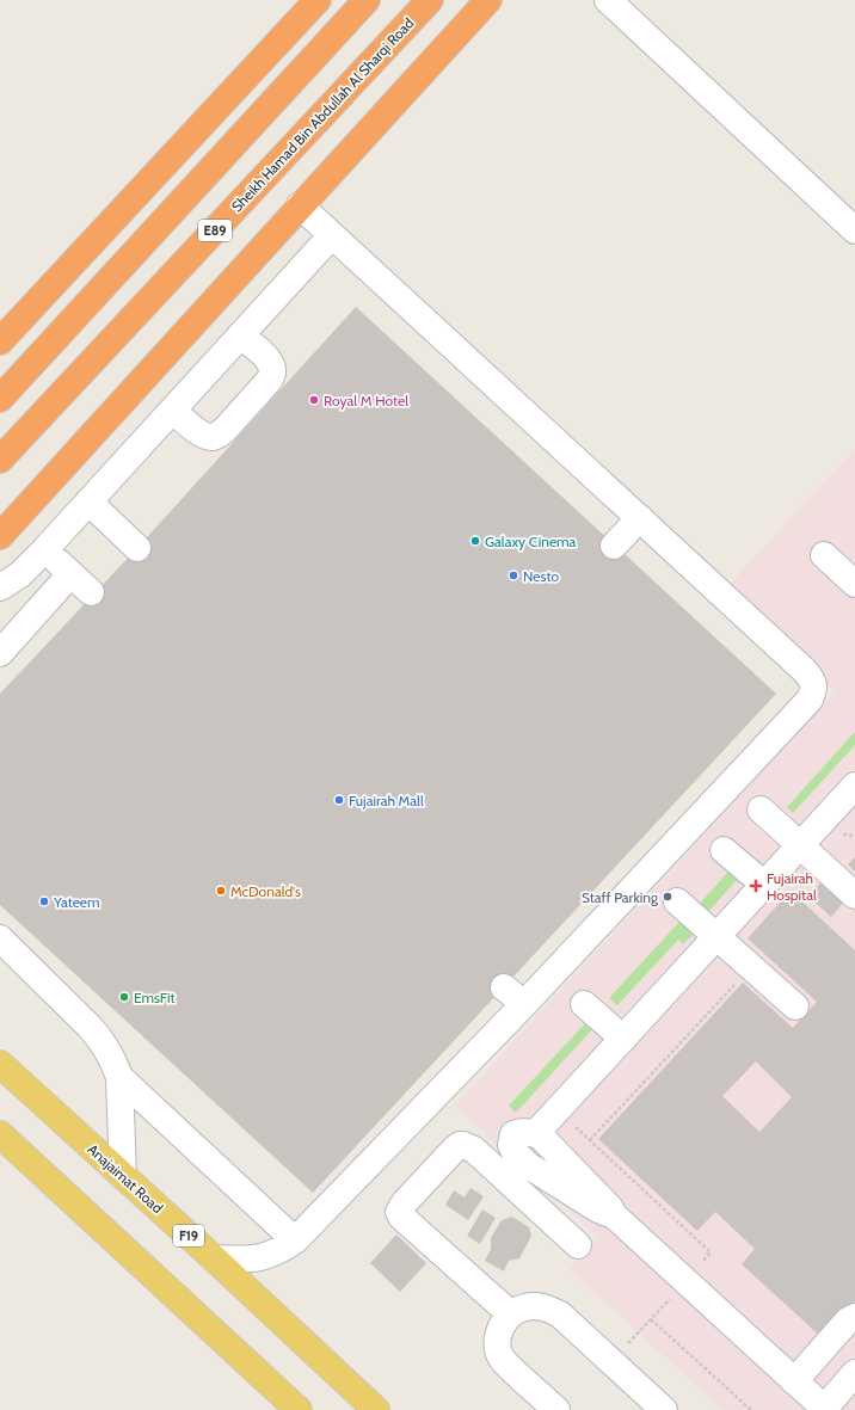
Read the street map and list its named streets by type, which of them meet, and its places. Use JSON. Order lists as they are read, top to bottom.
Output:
{
  "streets": {
    "highway": ["Sheikh Hamad Bin Abdullah Al Sharqi Road", "E89"],
    "main road": ["Anajaimat Road", "F19"]
  },
  "places": {
    "other": [
      "Royal M Hotel",
      "Galaxy Cinema",
      "Nesto",
      "Fujairah Mall",
      "McDonald's",
      "Staff Parking",
      "Yateem",
      "EmsFit"
    ],
    "health": ["Fujairah Hospital"]
  }
}
